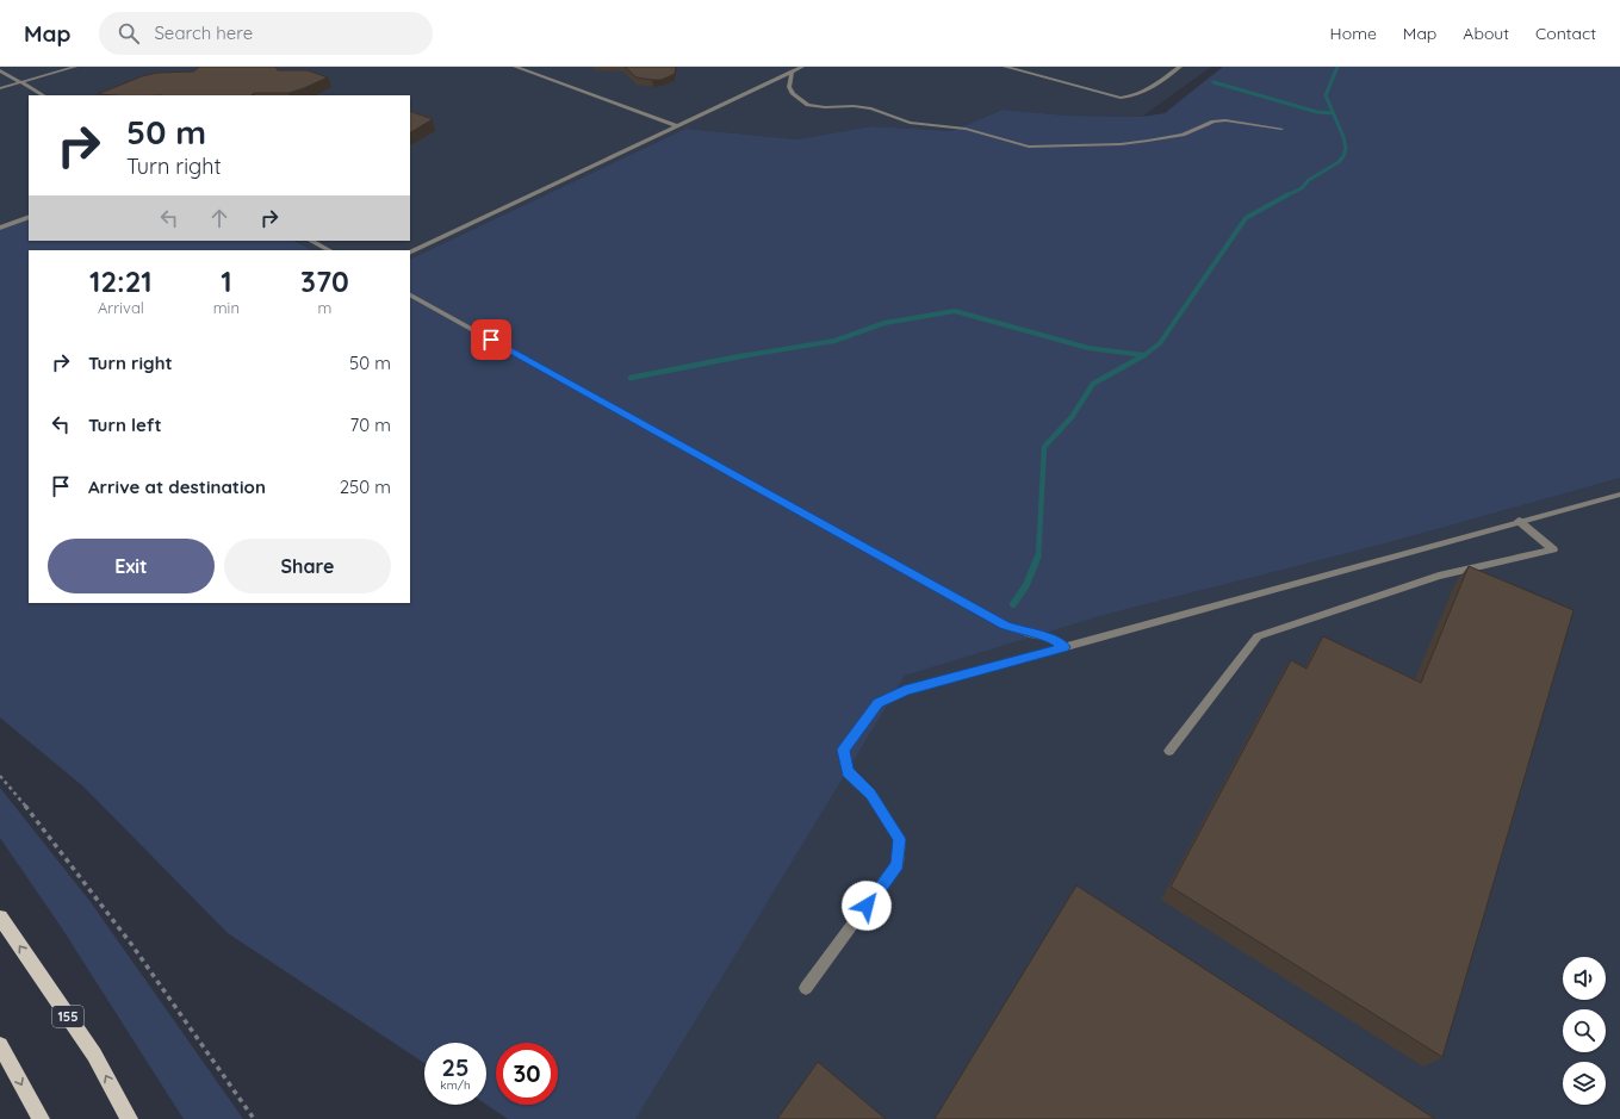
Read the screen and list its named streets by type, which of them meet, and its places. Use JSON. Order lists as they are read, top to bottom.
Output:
{
  "streets": {
    "main road": ["155"]
  },
  "page": {
    "header": "Map",
    "search": "Search here",
    "nav": [
      "Home",
      "Map",
      "About",
      "Contact"
    ],
    "turn": ["50 m", "Turn right"],
    "eta": [
      "12:21",
      "Arrival",
      "1",
      "min",
      "370",
      "m"
    ],
    "list": [
      {
        "name": "Turn right",
        "value": "50 m"
      },
      {
        "name": "Turn left",
        "value": "70 m"
      },
      {
        "name": "Arrive at destination",
        "value": "250 m"
      }
    ],
    "buttons": ["Exit", "Share"],
    "speed": "25 km/h",
    "limit": "30"
  }
}
